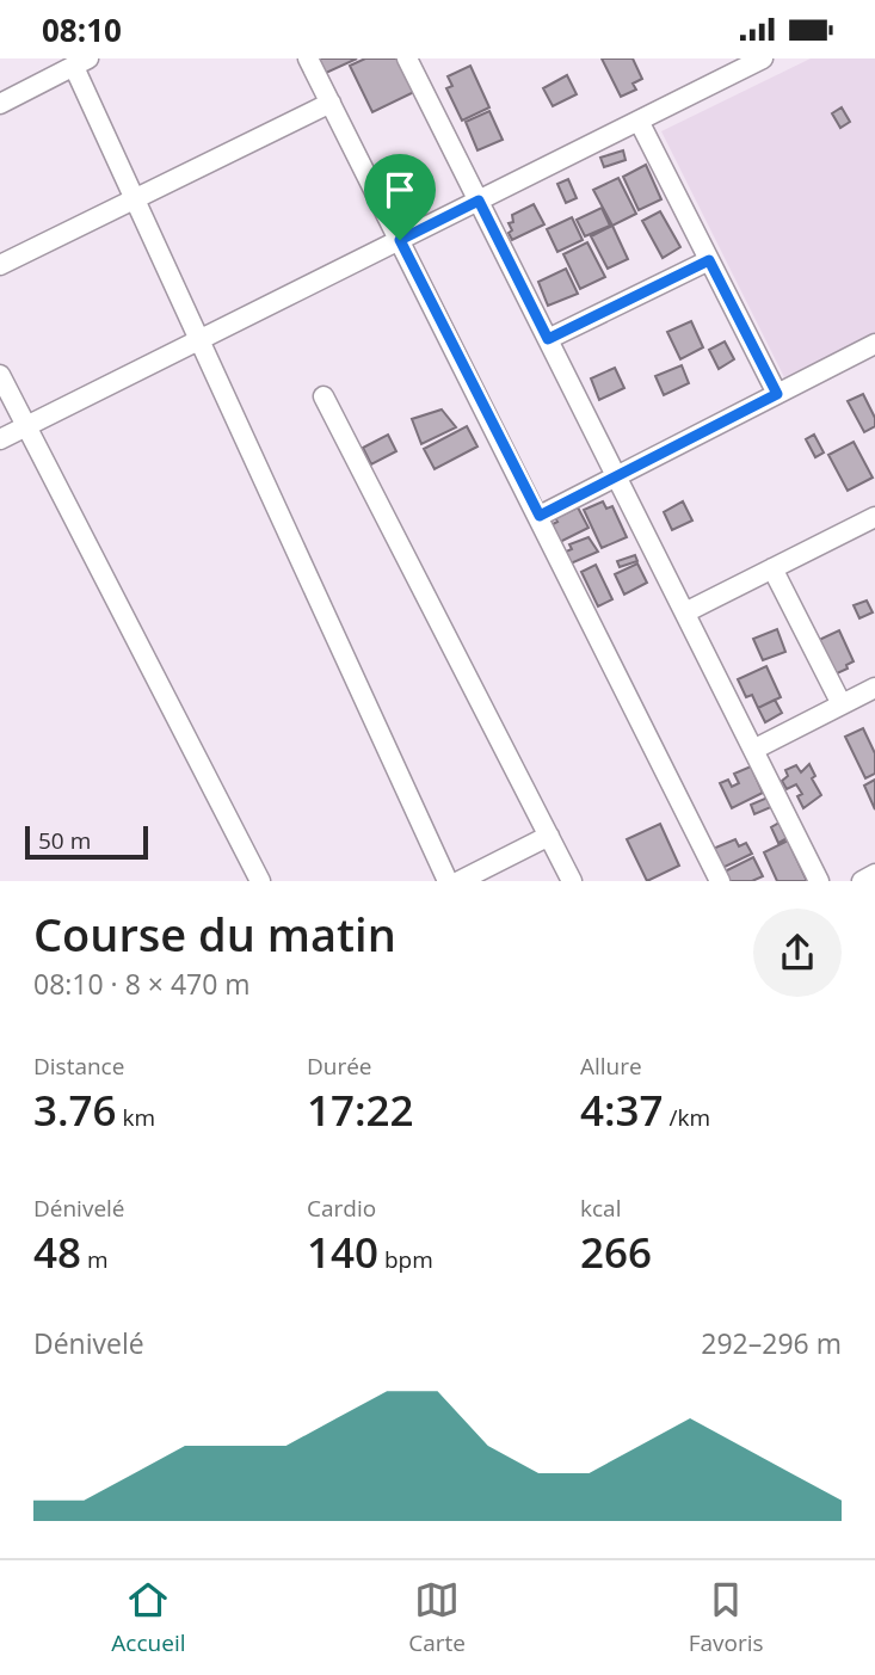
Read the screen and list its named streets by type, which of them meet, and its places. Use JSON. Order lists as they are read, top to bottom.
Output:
{
  "scale_bar": "50 m",
  "page": {
    "status": "08:10",
    "scale": "50 m",
    "heading": ["Course du matin", "08:10 · 8 × 470 m"],
    "stats": [
      ["Distance", "3.76 km"],
      ["Durée", "17:22"],
      ["Allure", "4:37 /km"],
      ["Dénivelé", "48 m"],
      ["Cardio", "140 bpm"],
      ["kcal", "266"]
    ],
    "chart": ["Dénivelé", "292–296 m"],
    "tabs": ["Accueil", "Carte", "Favoris"]
  }
}
